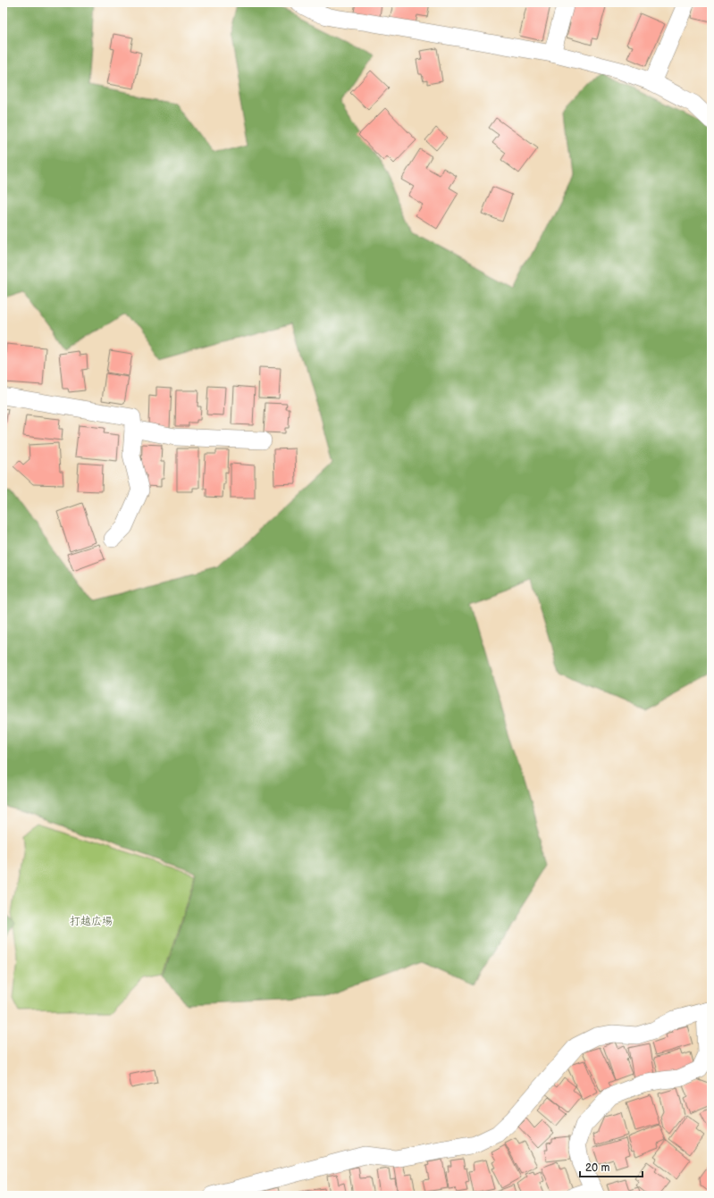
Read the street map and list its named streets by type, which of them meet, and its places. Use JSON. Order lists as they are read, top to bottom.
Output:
{
  "parks": ["打越広場"],
  "scale_bar": "20 m"
}
